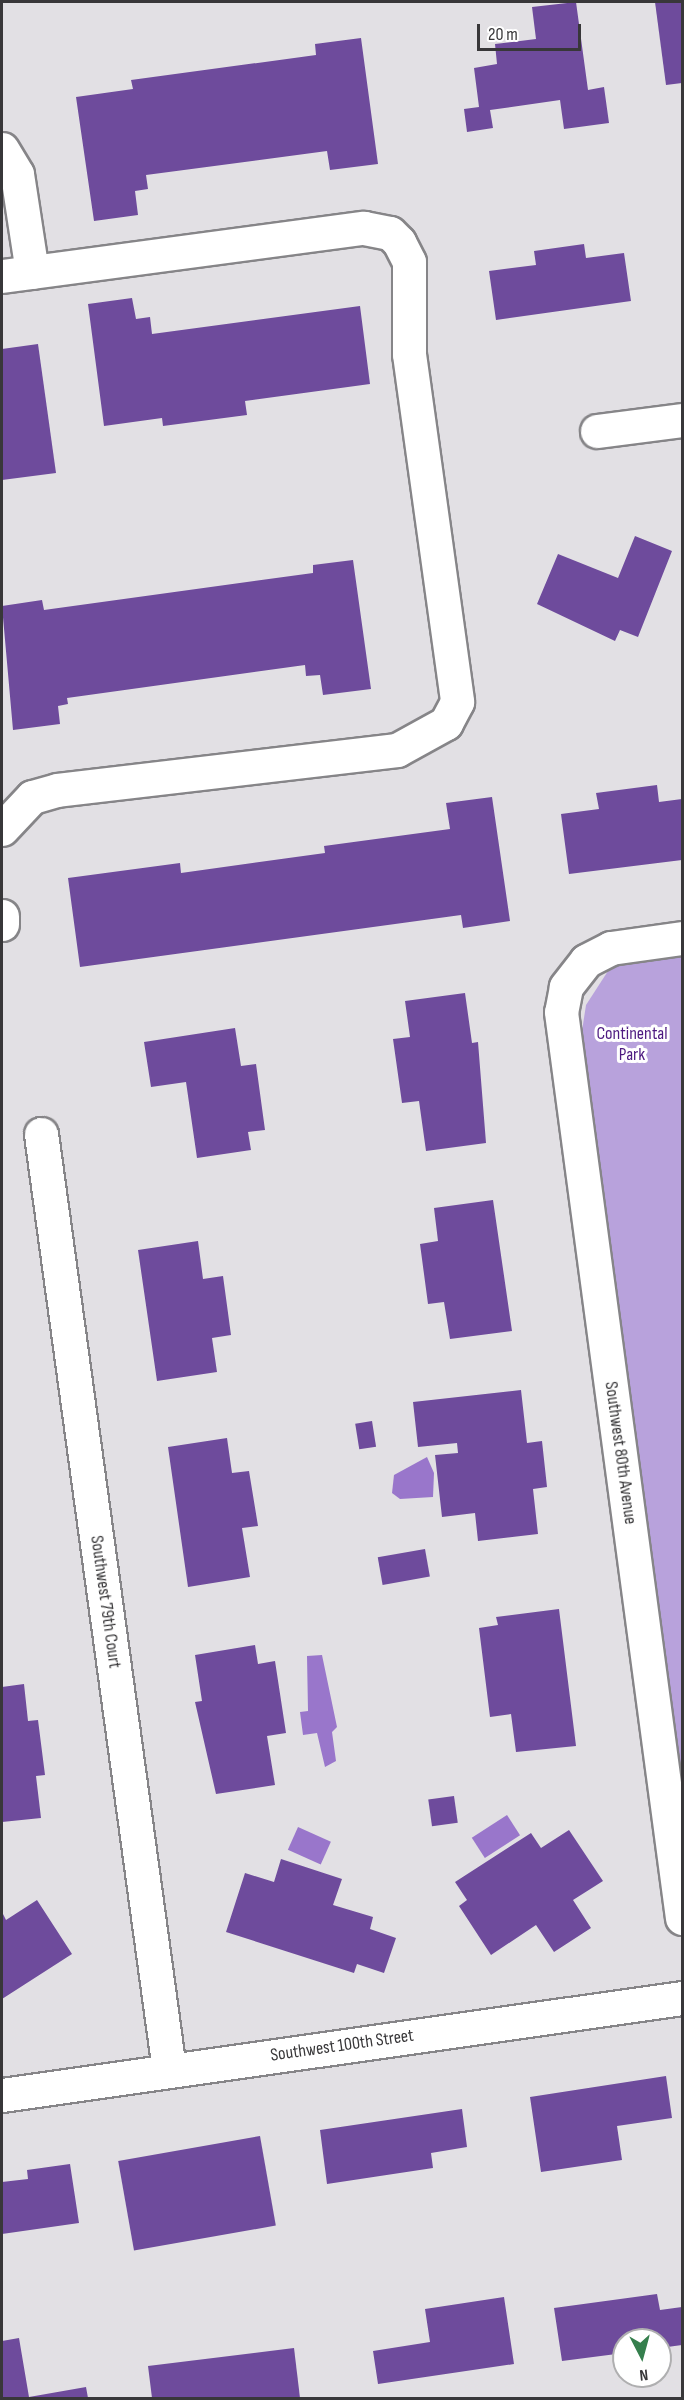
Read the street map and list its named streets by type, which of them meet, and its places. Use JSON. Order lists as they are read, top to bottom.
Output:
{
  "streets": {
    "street": ["Southwest 80th Avenue", "Southwest 79th Court", "Southwest 100th Street"]
  },
  "crossings": [
    ["Southwest 79th Court", "Southwest 100th Street"]
  ],
  "parks": ["Continental Park"],
  "scale_bar": "20 m",
  "north": "bottom"
}
